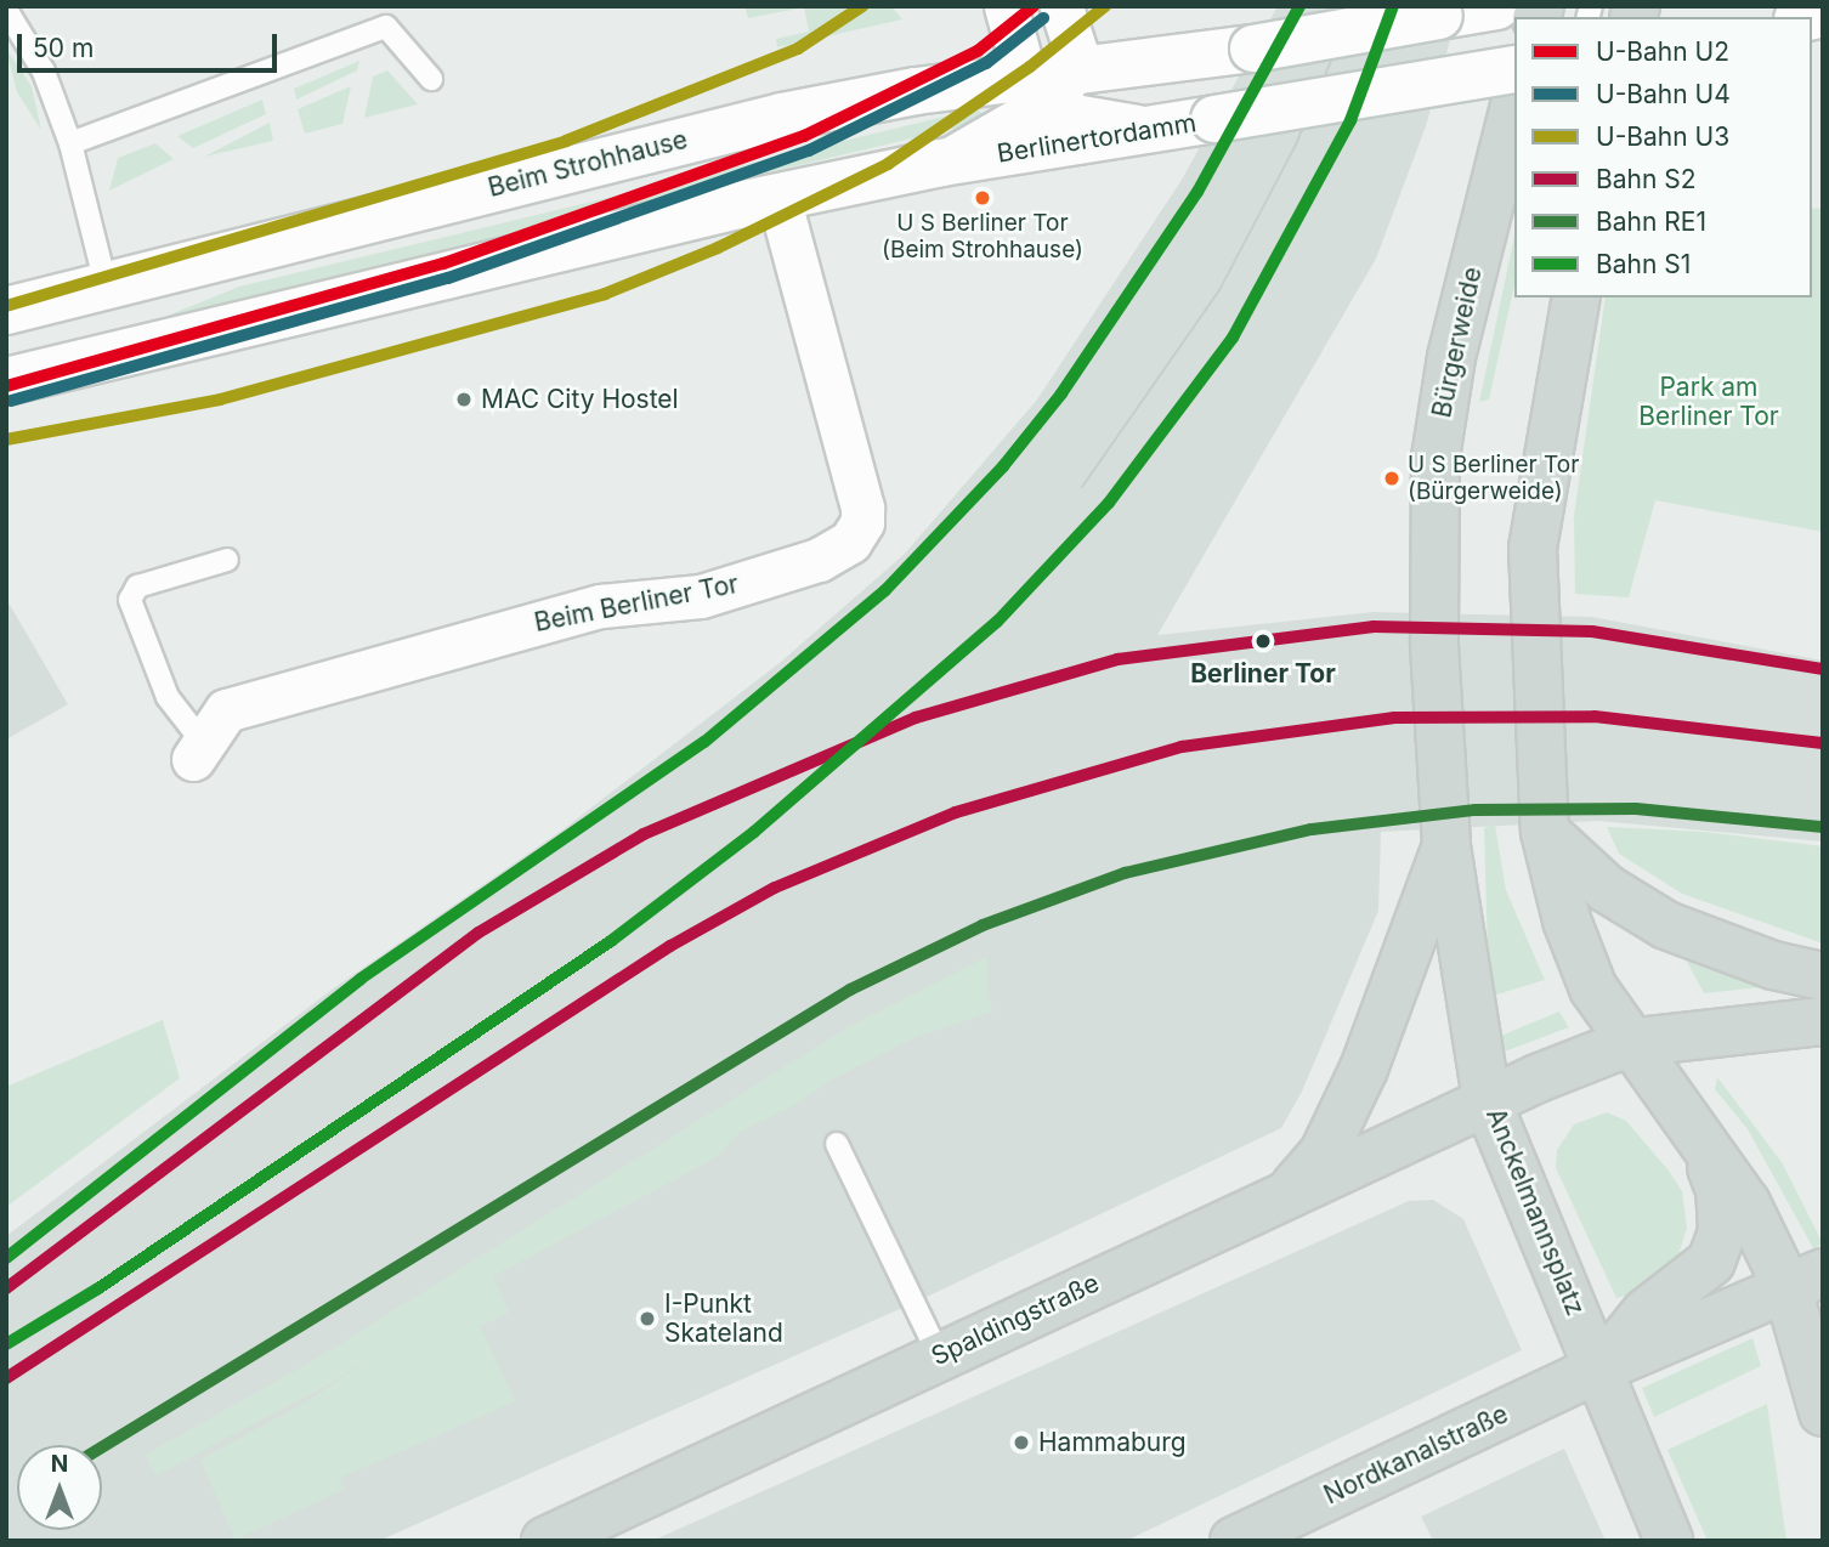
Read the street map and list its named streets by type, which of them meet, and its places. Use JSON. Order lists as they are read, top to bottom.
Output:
{
  "streets": {
    "main road": [
      "Berlinertordamm",
      "Beim Strohhause",
      "Bürgerweide",
      "Anckelmannsplatz",
      "Spaldingstraße",
      "Nordkanalstraße"
    ],
    "street": ["Beim Berliner Tor"]
  },
  "crossings": [
    ["Berlinertordamm", "Beim Berliner Tor"],
    ["Bürgerweide", "Anckelmannsplatz"],
    ["Bürgerweide", "Spaldingstraße"],
    ["Anckelmannsplatz", "Spaldingstraße"],
    ["Anckelmannsplatz", "Nordkanalstraße"]
  ],
  "parks": ["Park am Berliner Tor"],
  "places": [
    "U S Berliner Tor (Beim Strohhause)",
    "MAC City Hostel",
    "U S Berliner Tor (Bürgerweide)",
    "Berliner Tor",
    "I-Punkt Skateland",
    "Hammaburg"
  ],
  "lines": [
    "metro line U2",
    "metro line U3",
    "rail line S1",
    "metro line U4",
    "rail line S2",
    "rail line RE1"
  ],
  "legend": [
    "U-Bahn U2",
    "U-Bahn U4",
    "U-Bahn U3",
    "Bahn S2",
    "Bahn RE1",
    "Bahn S1"
  ],
  "scale_bar": "50 m",
  "north": "top"
}
